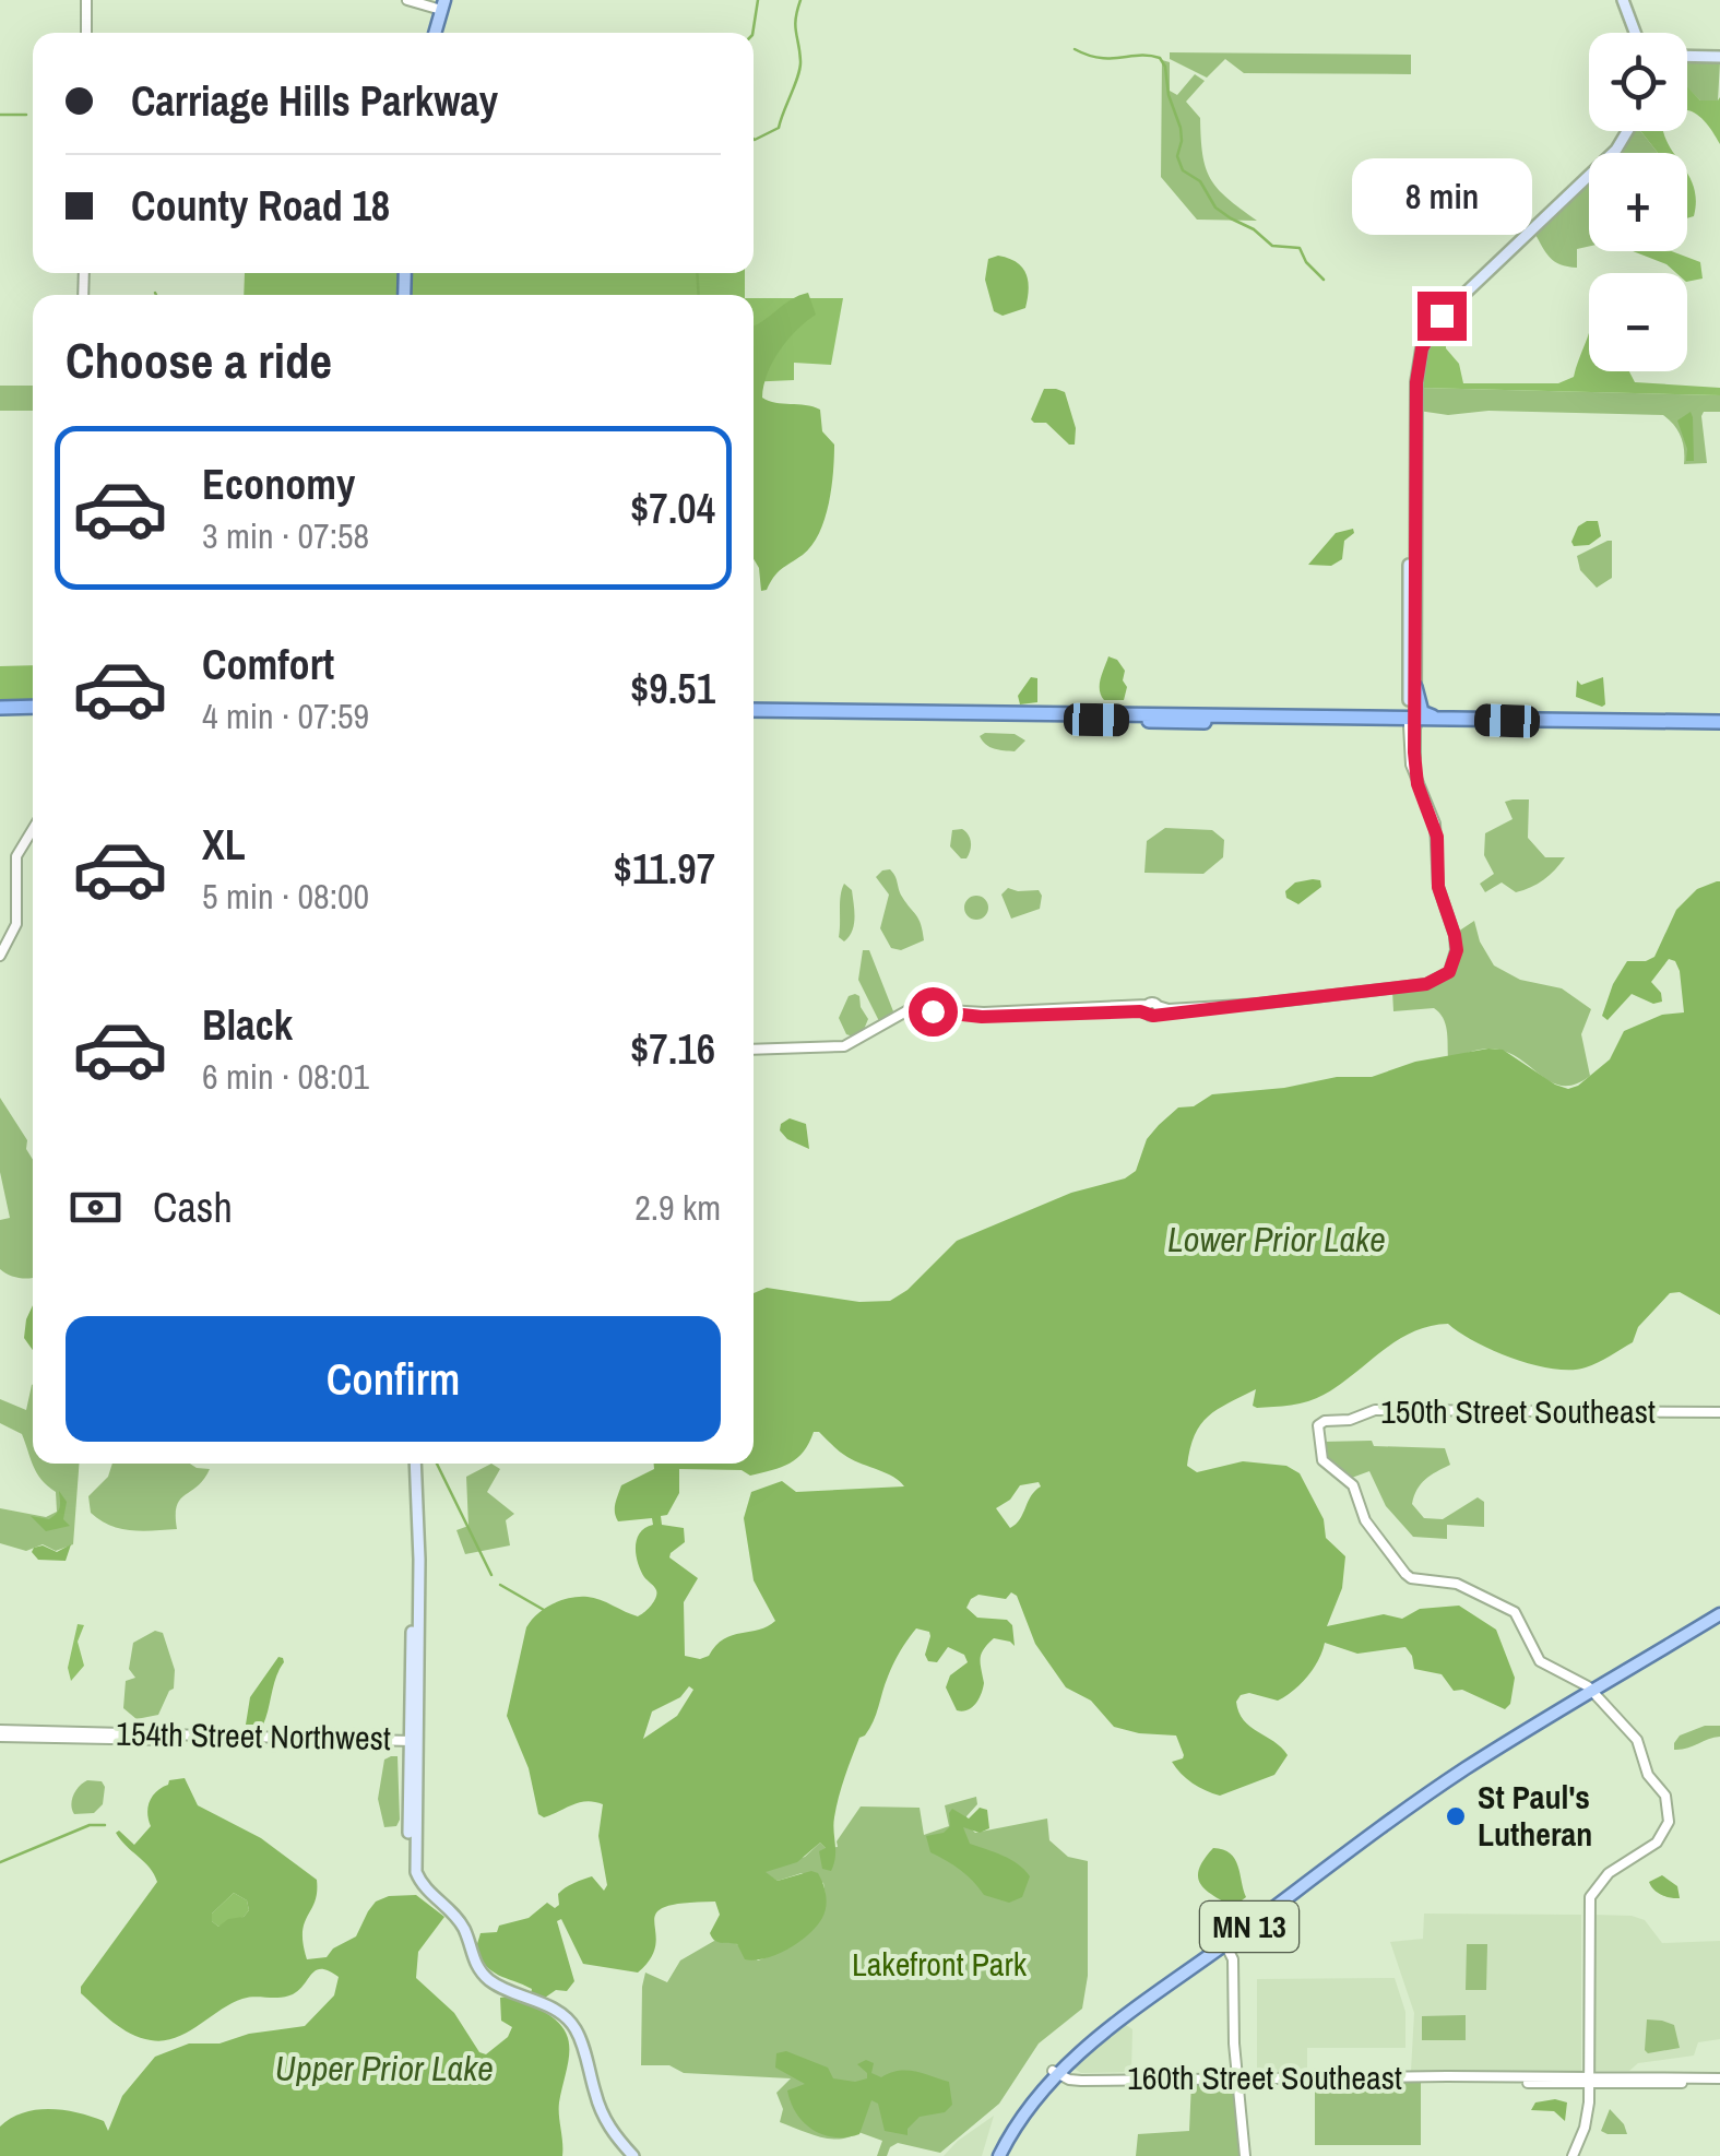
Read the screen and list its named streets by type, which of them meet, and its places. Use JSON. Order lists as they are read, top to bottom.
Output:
{
  "streets": {
    "main road": ["MN 13"],
    "street": ["150th Street Southeast", "154th Street Northwest", "160th Street Southeast"]
  },
  "crossings": [
    ["150th Street Southeast", "MN 13"],
    ["MN 13", "160th Street Southeast"]
  ],
  "water": ["Lower Prior Lake", "Upper Prior Lake"],
  "parks": ["Lakefront Park"],
  "places": ["St Paul's Lutheran"],
  "page": {
    "map_buttons": ["+", "−"],
    "banner": ["Carriage Hills Parkway", "County Road 18"],
    "bubble": "8 min",
    "heading": "Choose a ride",
    "list": [
      {
        "name": "Economy",
        "note": "3 min · 07:58",
        "value": "$7.04"
      },
      {
        "name": "Comfort",
        "note": "4 min · 07:59",
        "value": "$9.51"
      },
      {
        "name": "XL",
        "note": "5 min · 08:00",
        "value": "$11.97"
      },
      {
        "name": "Black",
        "note": "6 min · 08:01",
        "value": "$7.16"
      }
    ],
    "pay": ["Cash", "2.9 km"],
    "buttons": "Confirm"
  }
}
